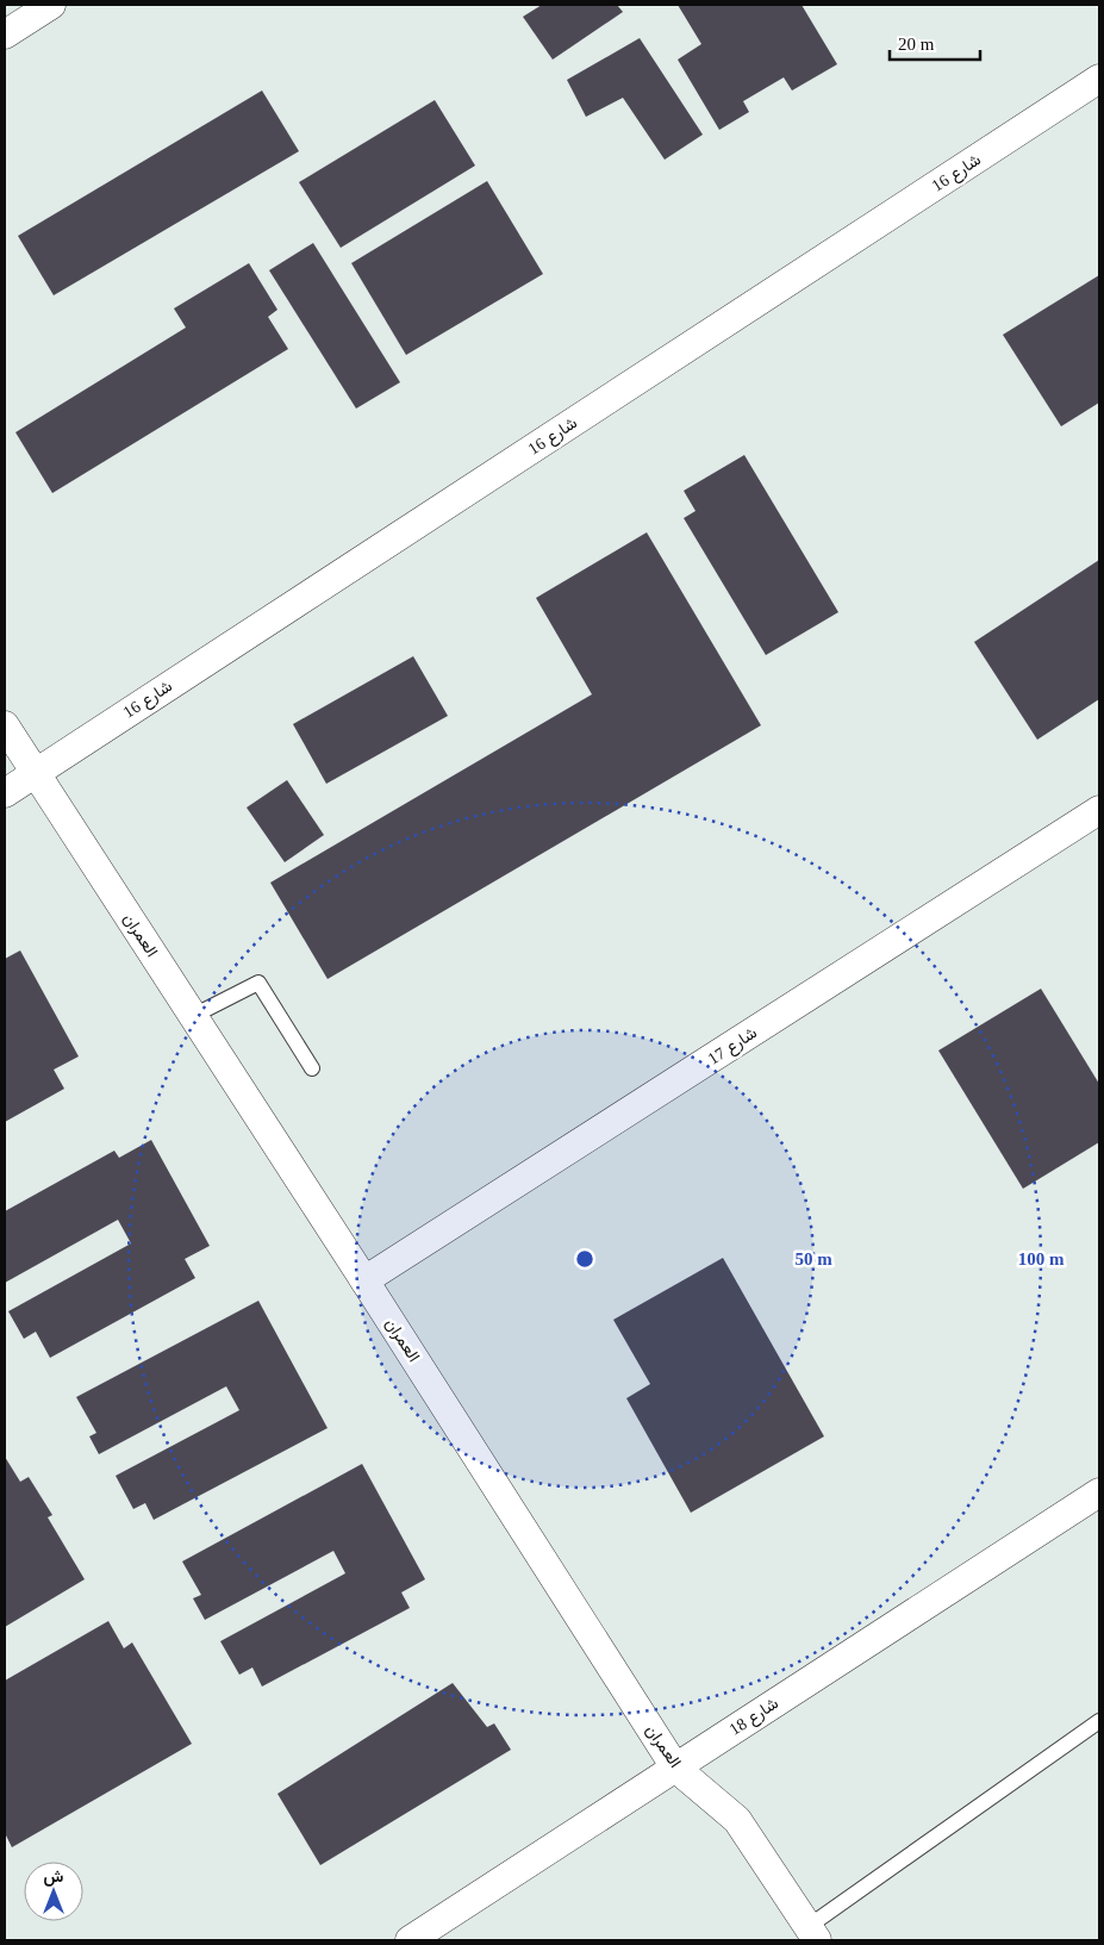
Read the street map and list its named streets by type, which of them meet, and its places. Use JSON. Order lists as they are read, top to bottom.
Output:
{
  "streets": {
    "street": [
      "شارع 16",
      "العمران",
      "شارع 17",
      "شارع 18"
    ]
  },
  "crossings": [
    ["شارع 16", "العمران"],
    ["العمران", "شارع 17"],
    ["العمران", "شارع 18"]
  ],
  "scale_bar": "20 m",
  "north": "top",
  "rings": ["50 m", "100 m"]
}
